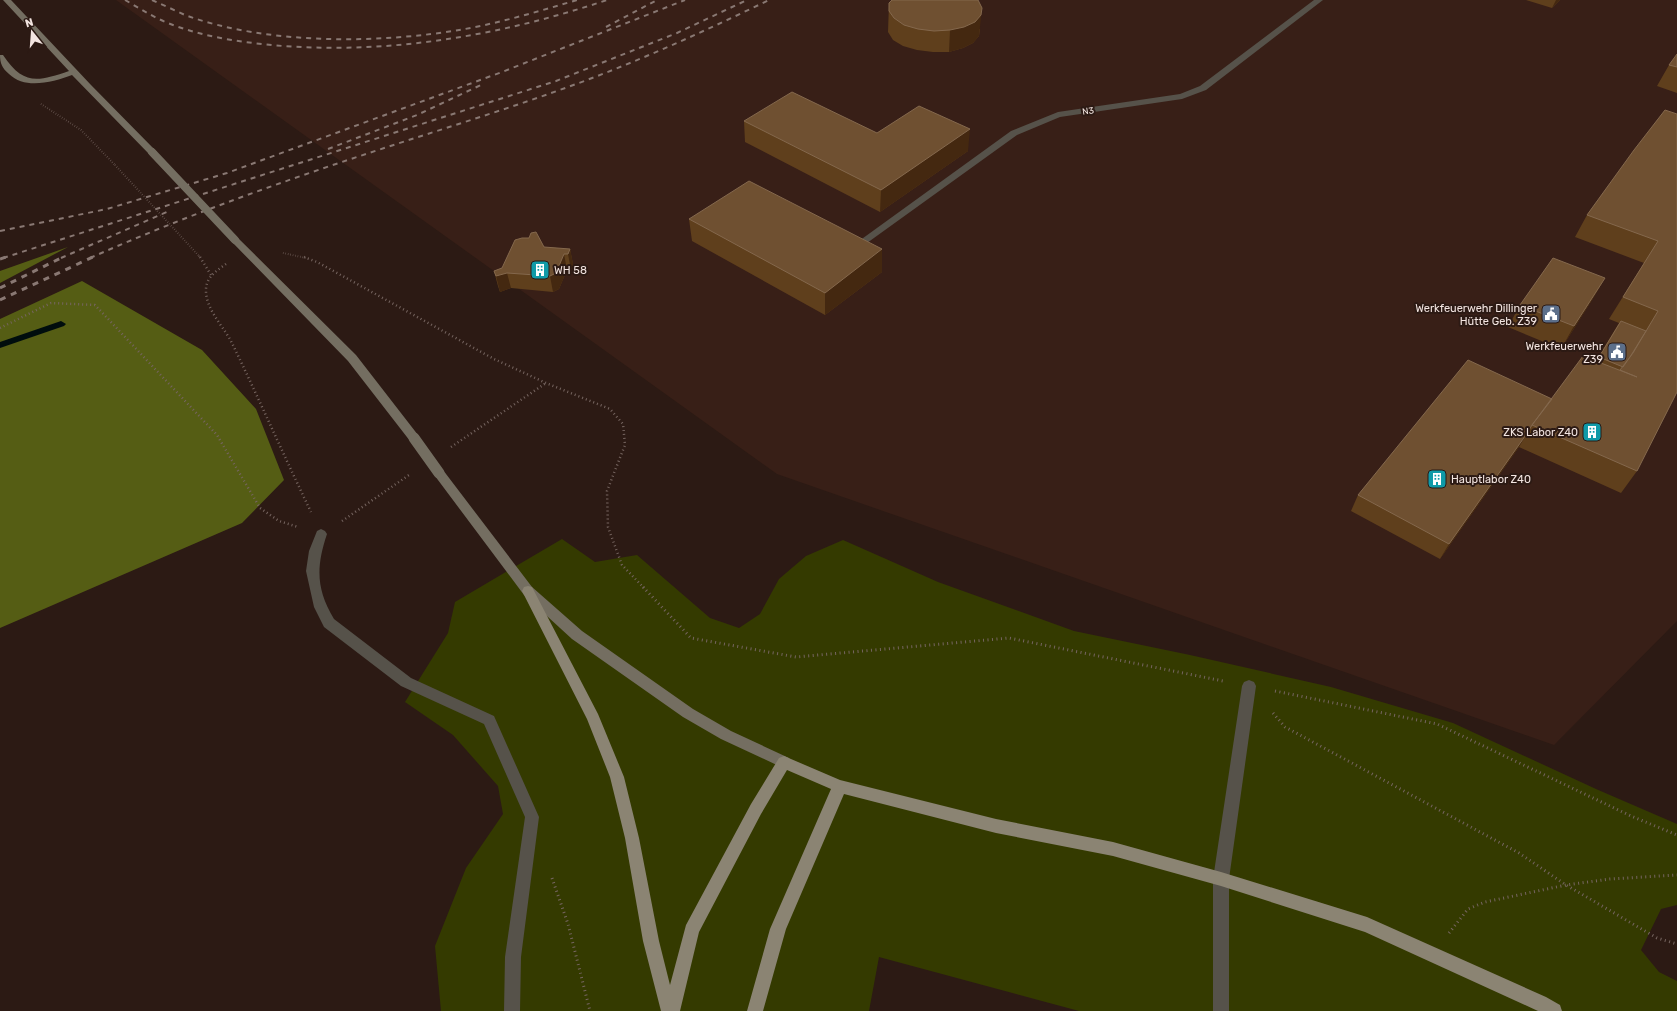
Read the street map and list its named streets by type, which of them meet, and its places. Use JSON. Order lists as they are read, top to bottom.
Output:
{
  "streets": {
    "lane": ["N3"]
  },
  "places": {
    "building": ["WH 58", "ZKS Labor Z40", "Hauptlabor Z40"],
    "public building": ["Werkfeuerwehr Dillinger Hütte Geb. Z39", "Werkfeuerwehr Z39"]
  },
  "north": "top"
}
